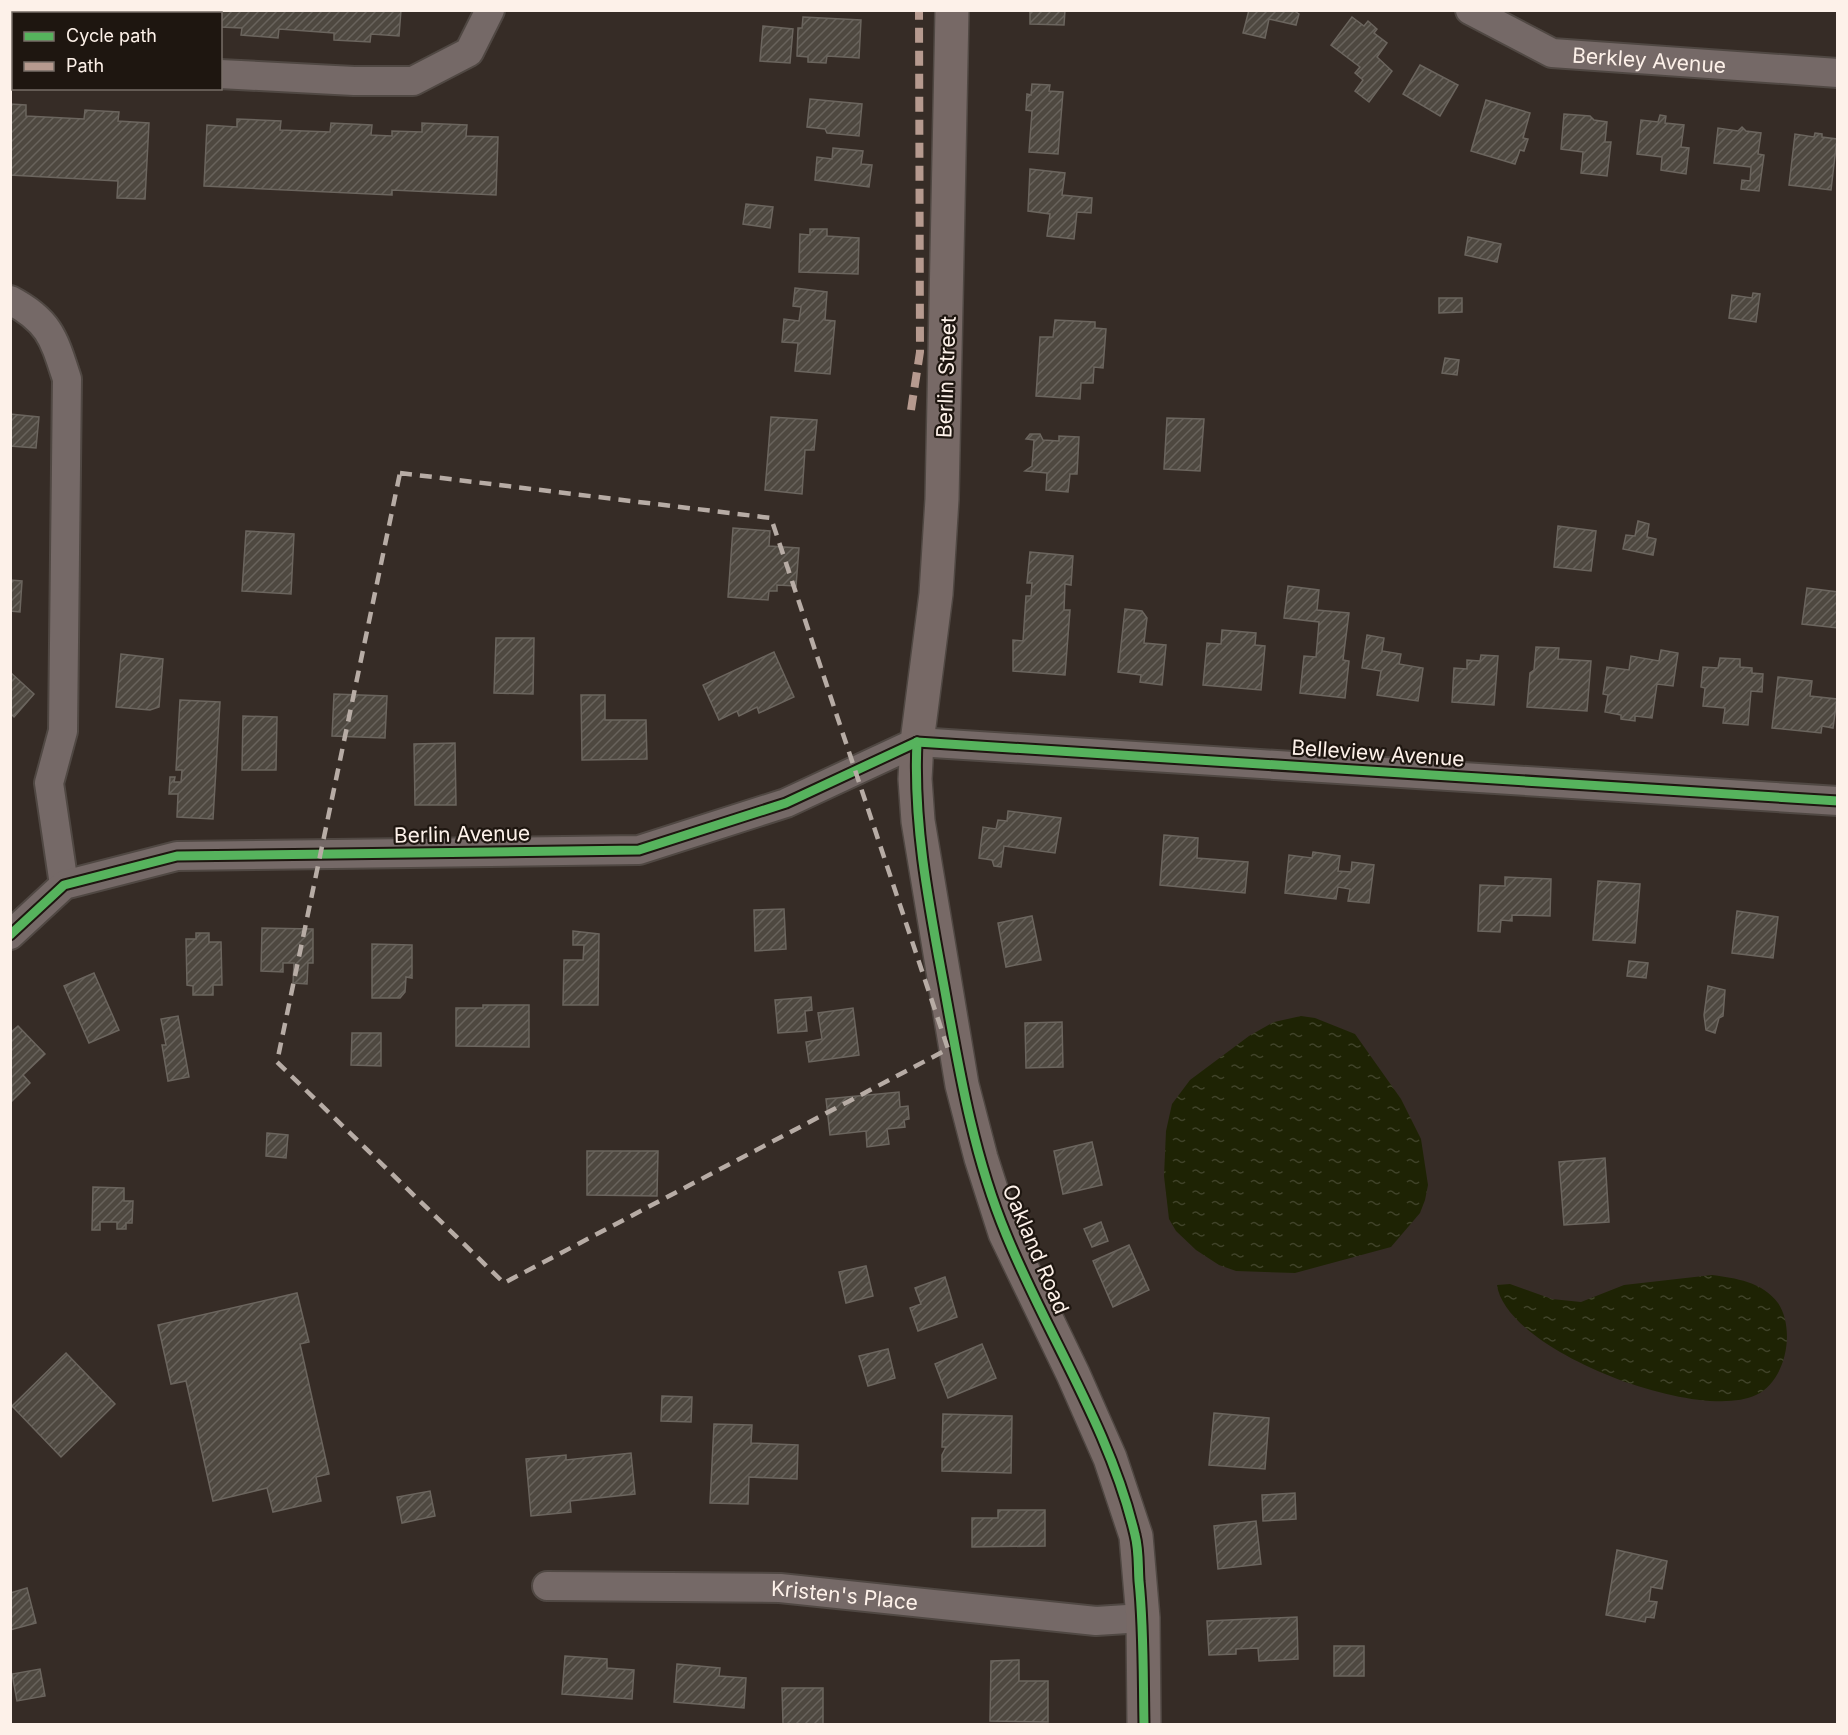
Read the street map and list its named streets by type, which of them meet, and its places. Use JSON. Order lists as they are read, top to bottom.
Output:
{
  "streets": {
    "main road": ["Berlin Street", "Oakland Road"],
    "street": [
      "Berkley Avenue",
      "Belleview Avenue",
      "Berlin Avenue",
      "Kristen's Place"
    ]
  },
  "crossings": [
    ["Berlin Street", "Belleview Avenue"],
    ["Berlin Street", "Berlin Avenue"],
    ["Berlin Street", "Oakland Road"],
    ["Belleview Avenue", "Berlin Avenue"],
    ["Belleview Avenue", "Oakland Road"],
    ["Berlin Avenue", "Oakland Road"],
    ["Oakland Road", "Kristen's Place"]
  ],
  "legend": ["Cycle path", "Path"]
}
